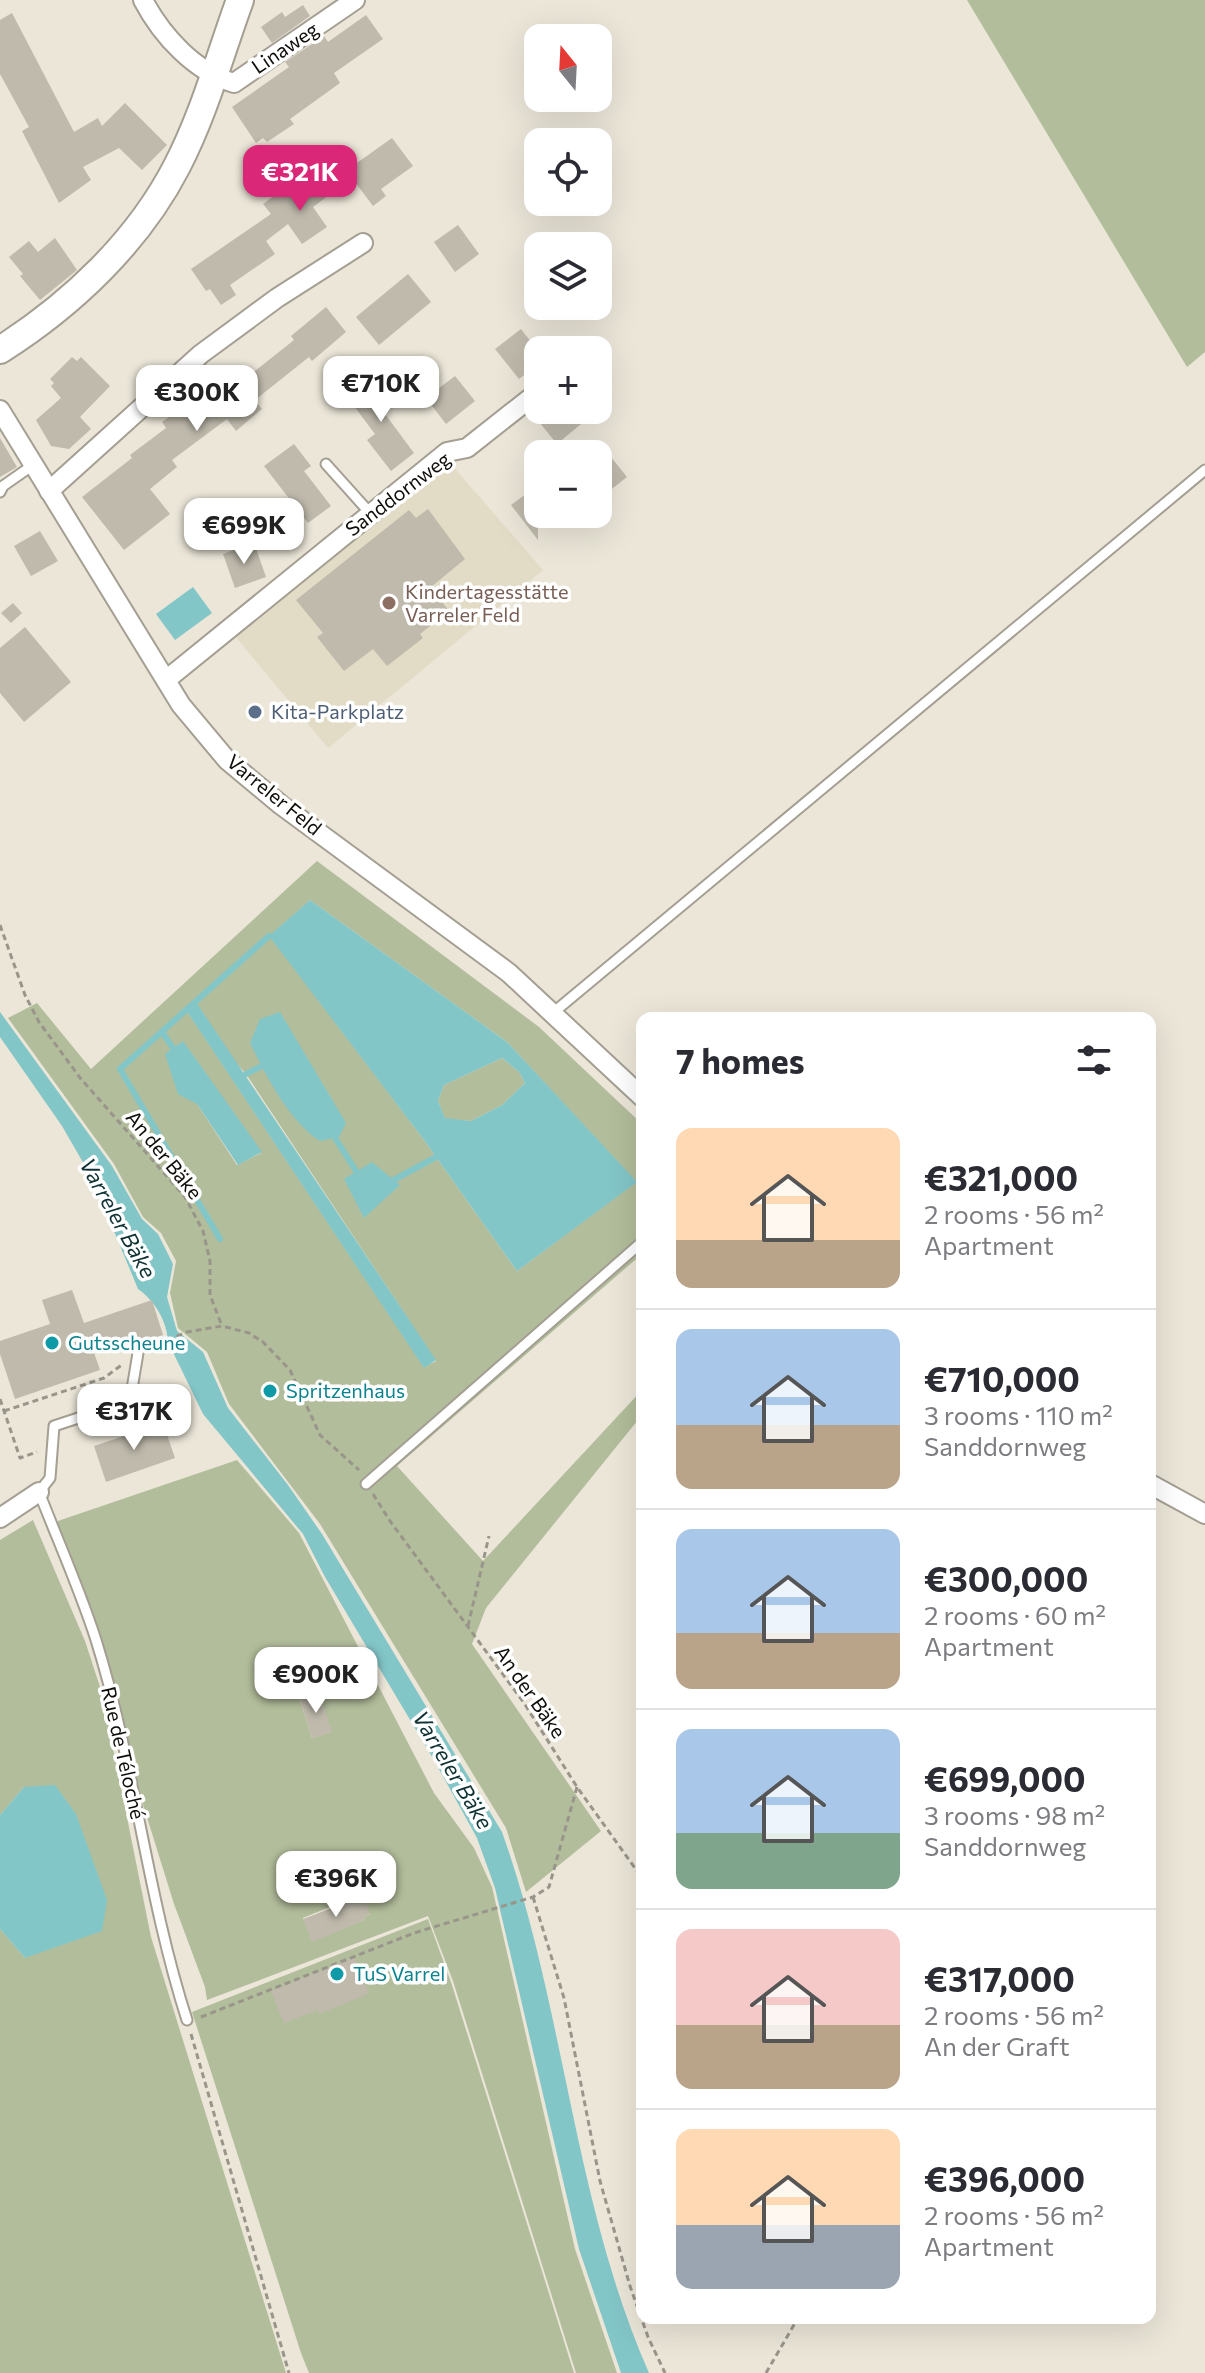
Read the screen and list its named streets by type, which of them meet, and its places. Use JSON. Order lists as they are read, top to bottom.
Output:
{
  "streets": {
    "street": ["Linaweg", "Sanddornweg", "Varreler Feld"],
    "lane": ["Rue de Téloché"],
    "path": ["An der Bäke"]
  },
  "crossings": [
    ["Sanddornweg", "Varreler Feld"]
  ],
  "water": ["Varreler Bäke"],
  "places": [
    "Kindertagesstätte Varreler Feld",
    "Kita-Parkplatz",
    "Gutsscheune",
    "Spritzenhaus",
    "TuS Varrel"
  ],
  "north": "top",
  "page": {
    "map_buttons": ["+", "−"],
    "price": [
      "€321K",
      "€710K",
      "€300K",
      "€699K",
      "€317K",
      "€900K",
      "€396K"
    ],
    "heading": "7 homes",
    "list": [
      {
        "name": "€321,000",
        "note": "2 rooms · 56 m² · Apartment"
      },
      {
        "name": "€710,000",
        "note": "3 rooms · 110 m² · Sanddornweg"
      },
      {
        "name": "€300,000",
        "note": "2 rooms · 60 m² · Apartment"
      },
      {
        "name": "€699,000",
        "note": "3 rooms · 98 m² · Sanddornweg"
      },
      {
        "name": "€317,000",
        "note": "2 rooms · 56 m² · An der Graft"
      },
      {
        "name": "€396,000",
        "note": "2 rooms · 56 m² · Apartment"
      }
    ]
  }
}
